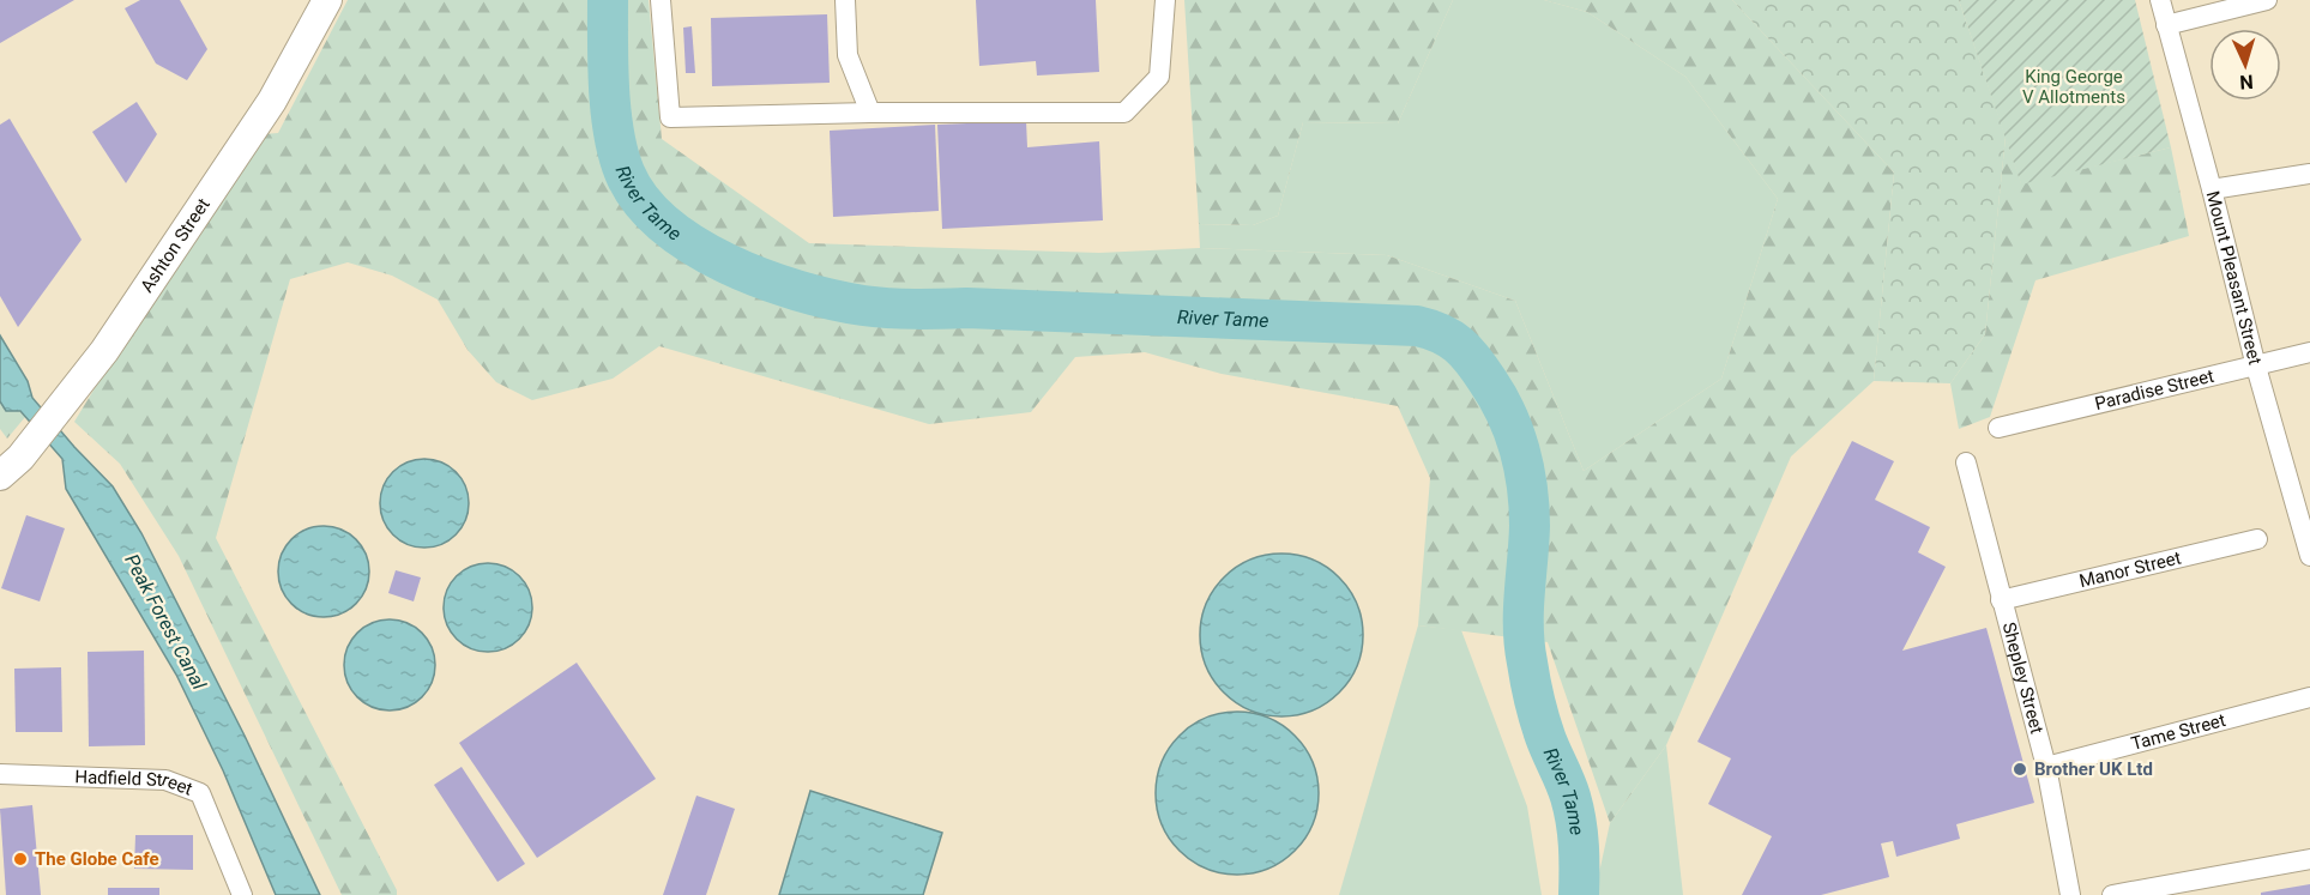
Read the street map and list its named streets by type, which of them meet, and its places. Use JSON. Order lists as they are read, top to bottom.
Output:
{
  "streets": {
    "main road": ["Ashton Street"],
    "street": [
      "Mount Pleasant Street",
      "Paradise Street",
      "Manor Street",
      "Shepley Street",
      "Tame Street",
      "Hadfield Street"
    ]
  },
  "crossings": [
    ["Mount Pleasant Street", "Paradise Street"],
    ["Manor Street", "Shepley Street"],
    ["Shepley Street", "Tame Street"]
  ],
  "water": ["River Tame", "Peak Forest Canal"],
  "parks": ["King George V Allotments"],
  "places": ["Brother UK Ltd", "The Globe Cafe"],
  "north": "bottom"
}
